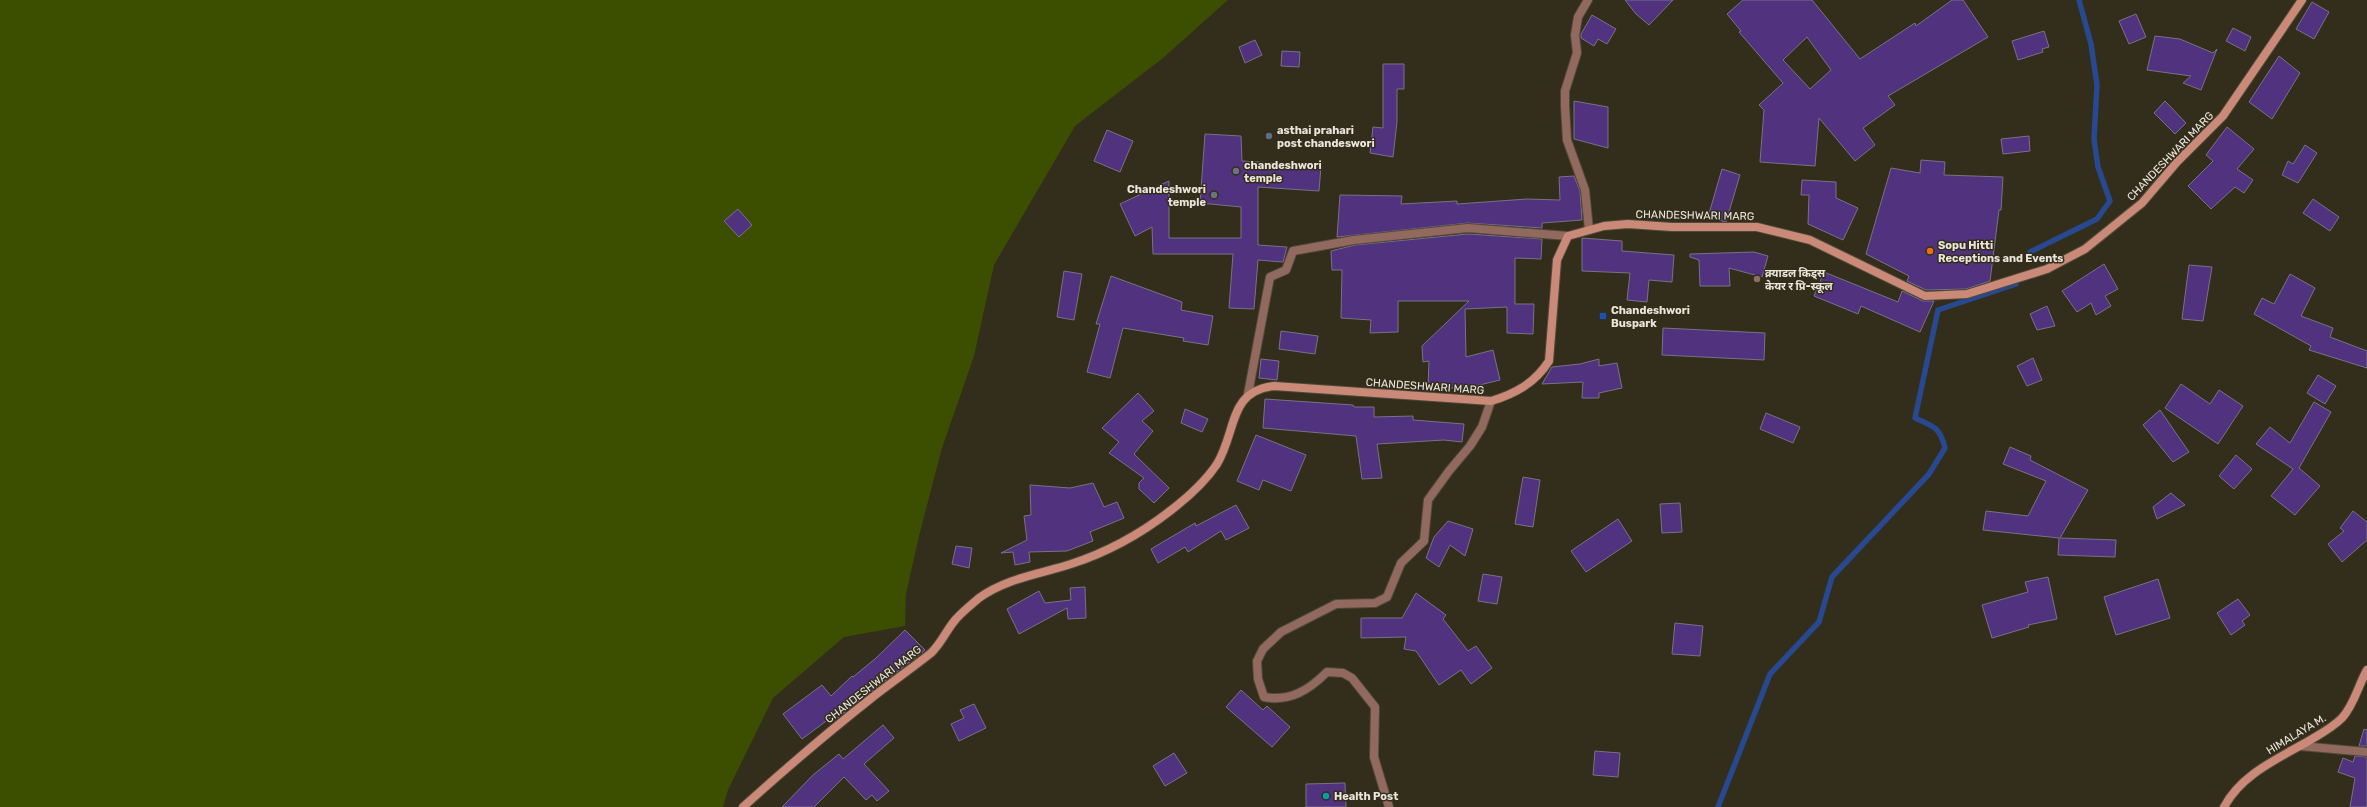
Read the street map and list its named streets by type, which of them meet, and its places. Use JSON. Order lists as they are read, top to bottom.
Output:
{
  "streets": {
    "main road": ["CHANDESHWARI MARG", "HIMALAYA M."]
  },
  "places": {
    "other": [
      "asthai prahari post chandeswori",
      "chandeshwori temple",
      "Chandeshwori temple",
      "Sopu Hitti Receptions and Events",
      "क्र्याडल किड्स केयर र प्रि-स्कूल",
      "Health Post"
    ],
    "transit": ["Chandeshwori Buspark"]
  }
}
